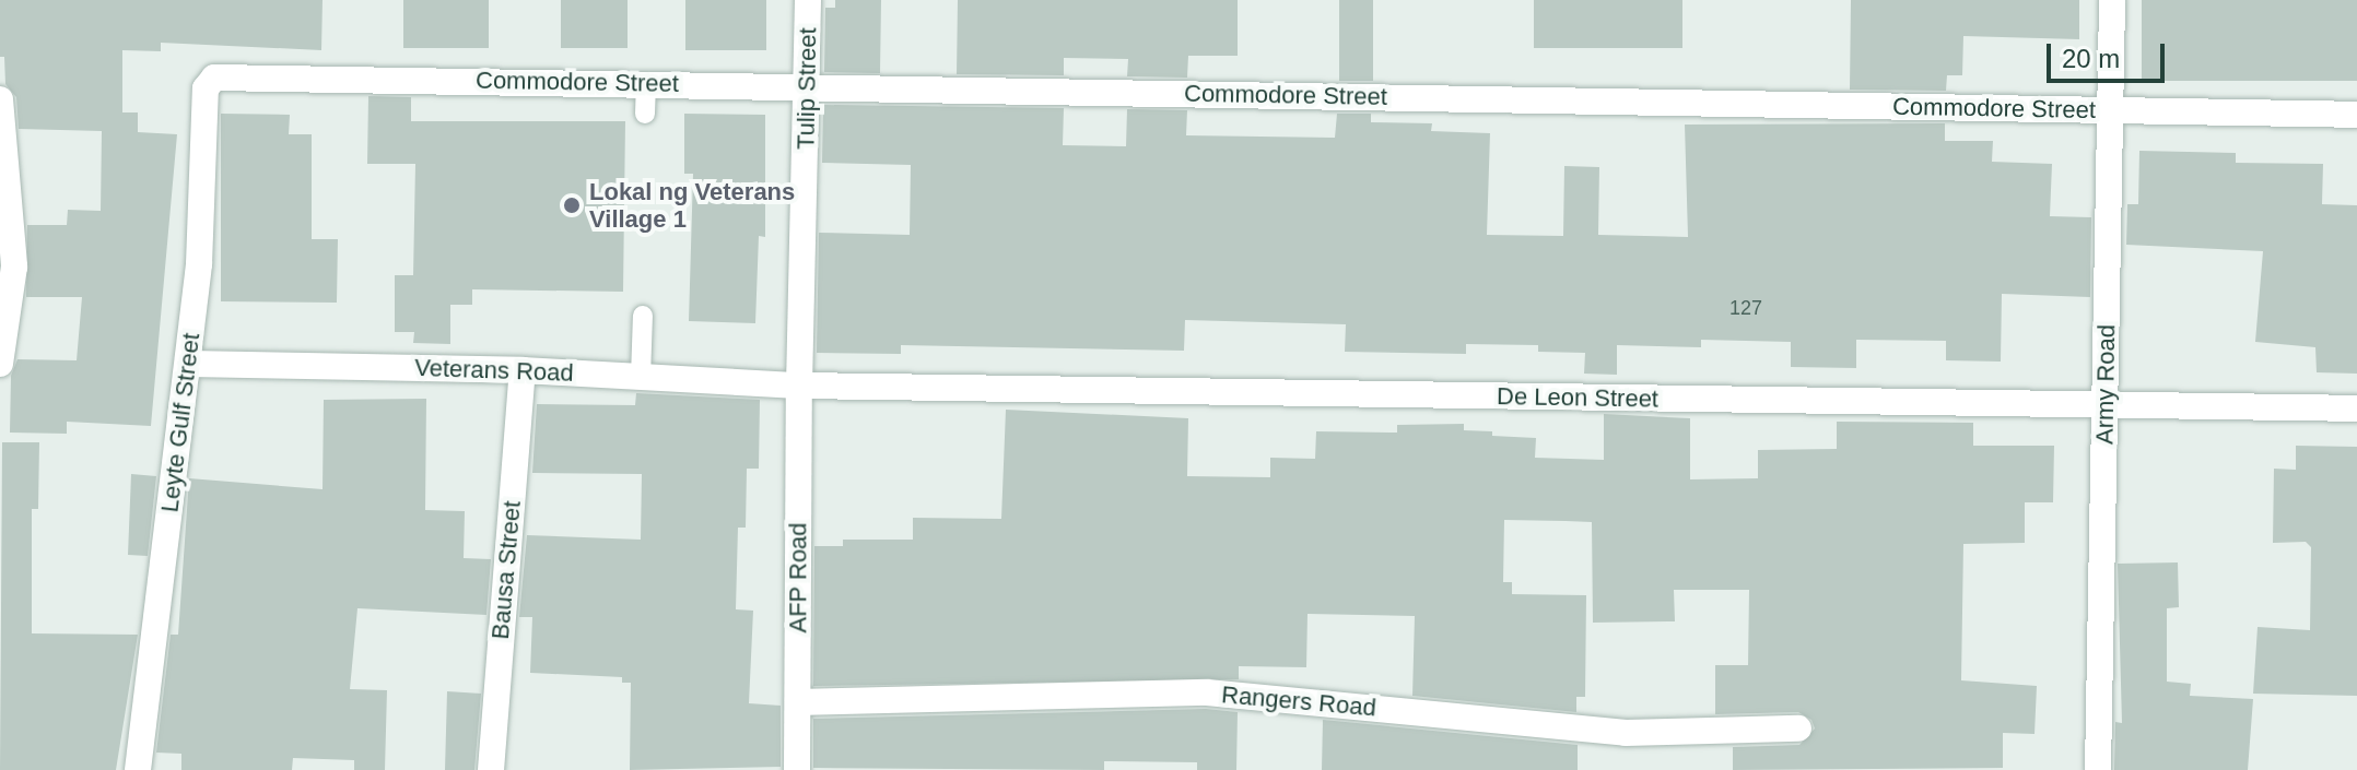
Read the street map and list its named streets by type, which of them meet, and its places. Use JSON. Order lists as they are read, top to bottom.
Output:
{
  "streets": {
    "street": [
      "Commodore Street",
      "Tulip Street",
      "Veterans Road",
      "Army Road",
      "De Leon Street",
      "Leyte Gulf Street",
      "Bausa Street",
      "AFP Road",
      "Rangers Road"
    ]
  },
  "crossings": [
    ["Commodore Street", "Tulip Street"],
    ["Commodore Street", "Army Road"],
    ["Commodore Street", "Leyte Gulf Street"],
    ["Tulip Street", "Veterans Road"],
    ["Tulip Street", "De Leon Street"],
    ["Tulip Street", "AFP Road"],
    ["Veterans Road", "De Leon Street"],
    ["Veterans Road", "Leyte Gulf Street"],
    ["Veterans Road", "Bausa Street"],
    ["Veterans Road", "AFP Road"],
    ["Army Road", "De Leon Street"],
    ["De Leon Street", "AFP Road"],
    ["AFP Road", "Rangers Road"]
  ],
  "places": ["Lokal ng Veterans Village 1"],
  "house_numbers": ["127"],
  "scale_bar": "20 m"
}
